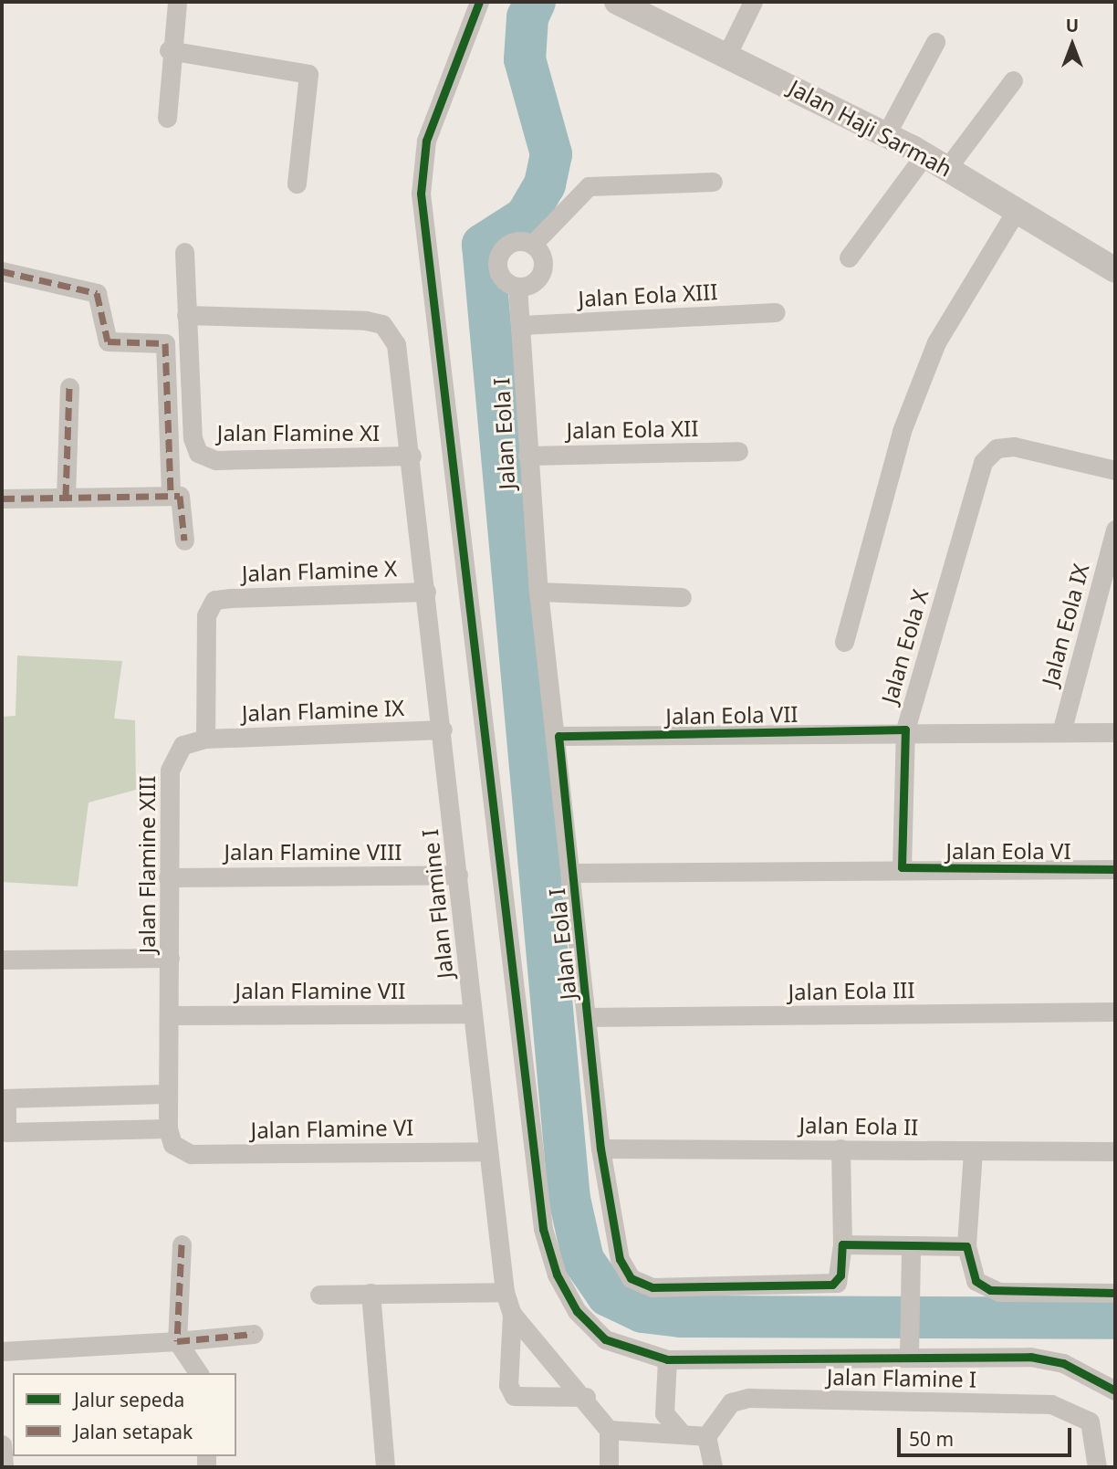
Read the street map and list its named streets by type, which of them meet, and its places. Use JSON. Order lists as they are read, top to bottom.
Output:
{
  "streets": {
    "street": [
      "Jalan Haji Sarmah",
      "Jalan Eola XIII",
      "Jalan Eola XII",
      "Jalan Flamine XI",
      "Jalan Eola I",
      "Jalan Flamine X",
      "Jalan Eola IX",
      "Jalan Eola X",
      "Jalan Flamine IX",
      "Jalan Eola VII",
      "Jalan Eola VI",
      "Jalan Flamine VIII",
      "Jalan Flamine XIII",
      "Jalan Flamine I",
      "Jalan Flamine VII",
      "Jalan Eola III",
      "Jalan Eola II",
      "Jalan Flamine VI"
    ]
  },
  "crossings": [
    ["Jalan Eola XIII", "Jalan Eola I"],
    ["Jalan Eola XII", "Jalan Eola I"],
    ["Jalan Flamine XI", "Jalan Flamine I"],
    ["Jalan Eola I", "Jalan Eola VII"],
    ["Jalan Eola I", "Jalan Eola VI"],
    ["Jalan Eola I", "Jalan Eola III"],
    ["Jalan Eola I", "Jalan Eola II"],
    ["Jalan Flamine X", "Jalan Flamine IX"],
    ["Jalan Flamine X", "Jalan Flamine XIII"],
    ["Jalan Flamine X", "Jalan Flamine I"],
    ["Jalan Eola IX", "Jalan Eola VII"],
    ["Jalan Eola X", "Jalan Eola VII"],
    ["Jalan Eola X", "Jalan Eola VI"],
    ["Jalan Flamine IX", "Jalan Flamine XIII"],
    ["Jalan Flamine IX", "Jalan Flamine I"],
    ["Jalan Flamine VIII", "Jalan Flamine XIII"],
    ["Jalan Flamine VIII", "Jalan Flamine I"],
    ["Jalan Flamine XIII", "Jalan Flamine VII"],
    ["Jalan Flamine XIII", "Jalan Flamine VI"],
    ["Jalan Flamine I", "Jalan Flamine VII"],
    ["Jalan Flamine I", "Jalan Flamine VI"]
  ],
  "legend": ["Jalur sepeda", "Jalan setapak"],
  "scale_bar": "50 m",
  "north": "top"
}
